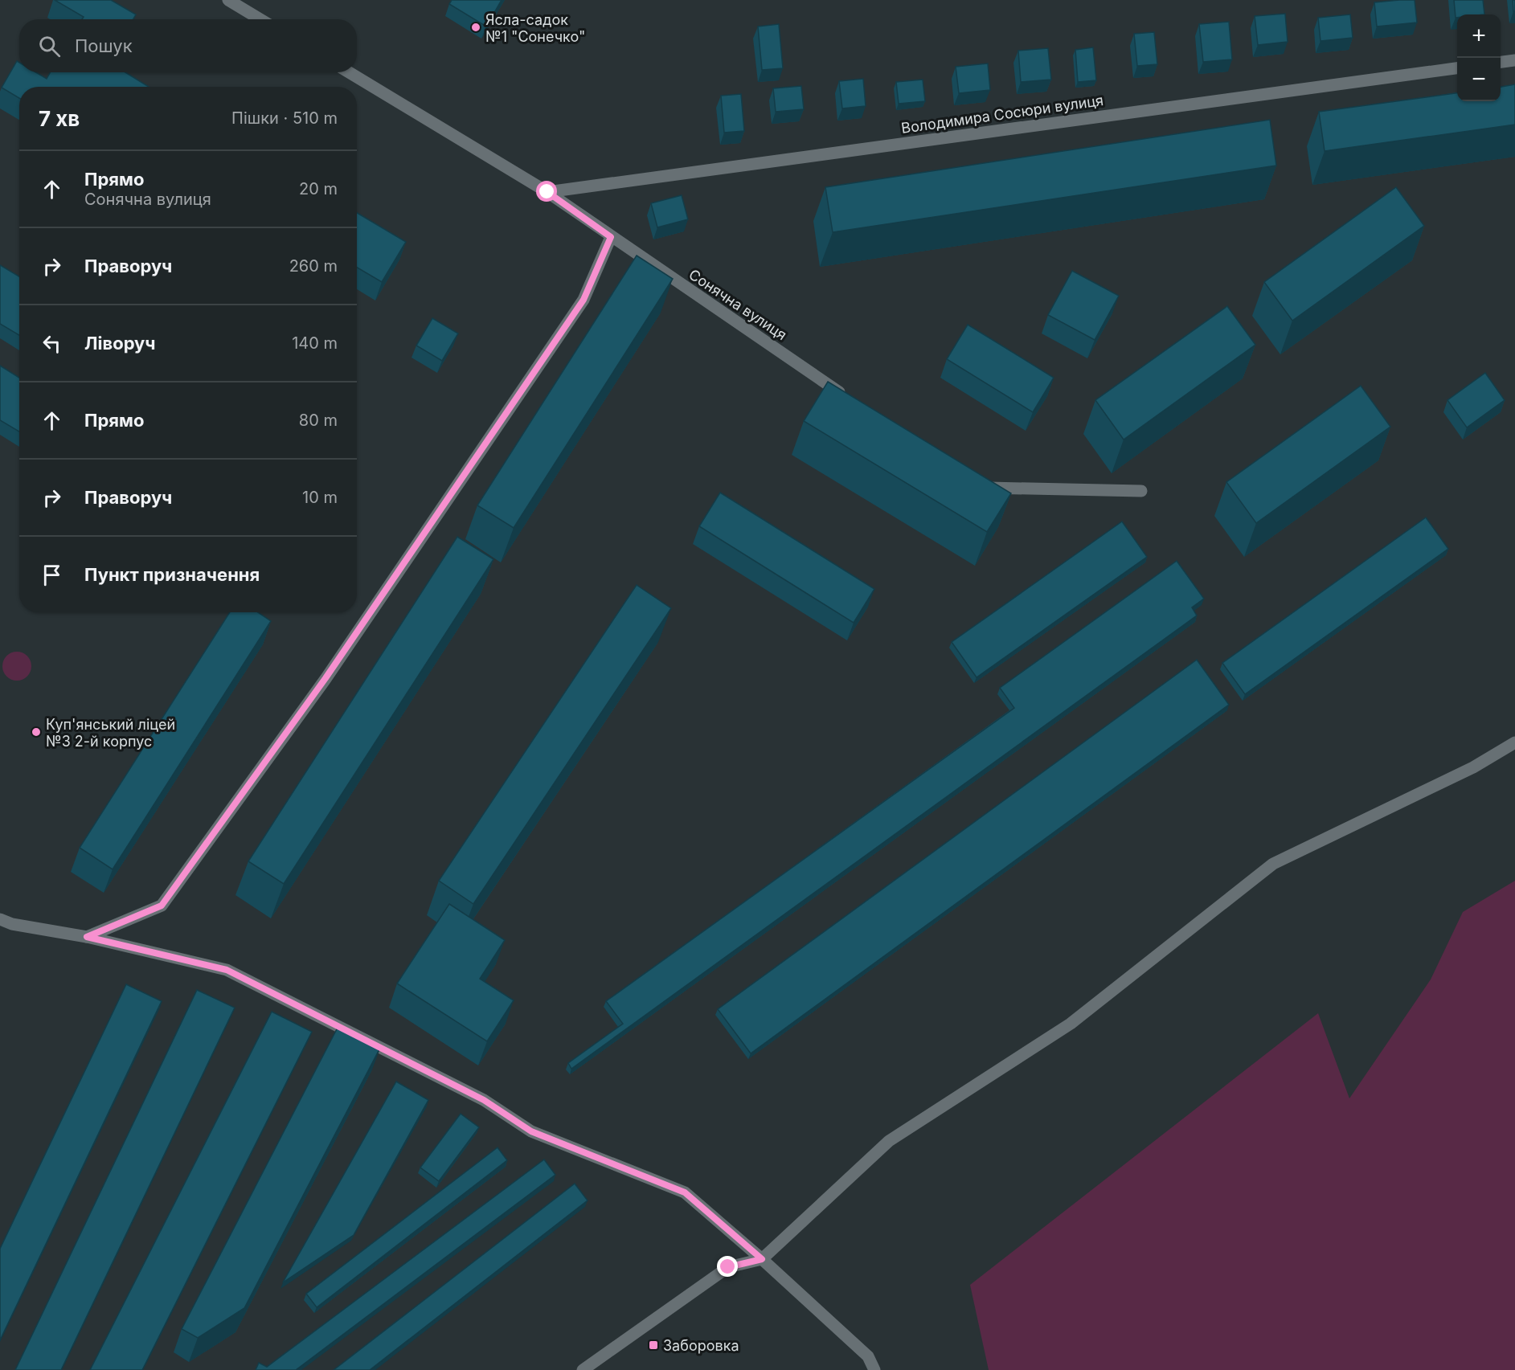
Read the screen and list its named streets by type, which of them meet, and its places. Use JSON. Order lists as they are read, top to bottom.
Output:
{
  "streets": {
    "street": ["Володимира Сосюри вулиця", "Сонячна вулиця"]
  },
  "crossings": [
    ["Володимира Сосюри вулиця", "Сонячна вулиця"]
  ],
  "places": {
    "other": ["Ясла-садок №1 \"Сонечко\"", "Куп'янський ліцей №3 2-й корпус"],
    "transit": ["Заборовка"]
  },
  "page": {
    "map_buttons": ["+", "−"],
    "search": "Пошук",
    "heading": ["7 хв", "Пішки · 510 m"],
    "list": [
      ["Прямо", "Сонячна вулиця", "20 m"],
      ["Праворуч", "260 m"],
      ["Ліворуч", "140 m"],
      ["Прямо", "80 m"],
      ["Праворуч", "10 m"],
      "Пункт призначення"
    ]
  }
}
